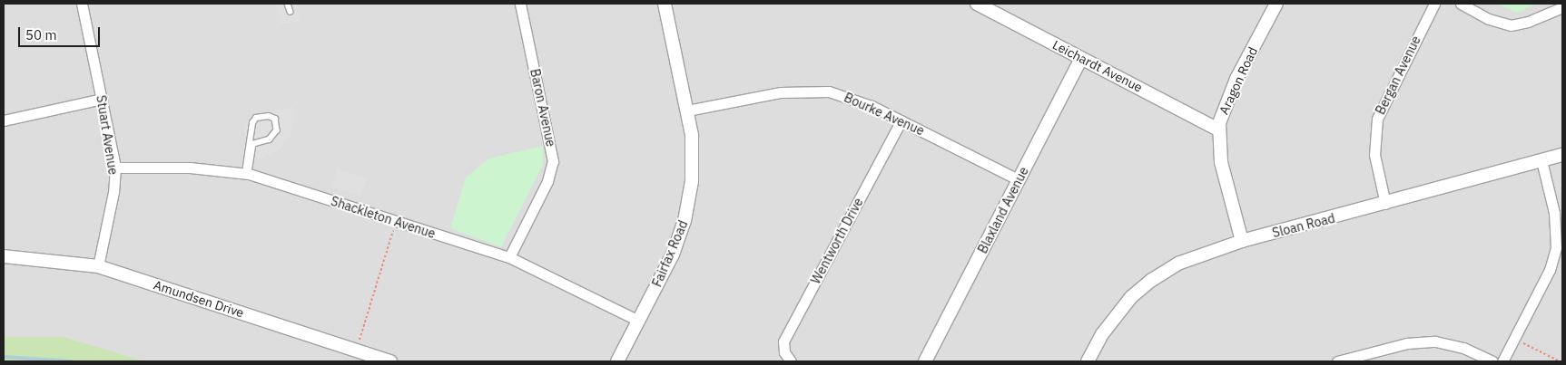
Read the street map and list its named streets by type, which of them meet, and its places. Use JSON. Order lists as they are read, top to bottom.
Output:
{
  "streets": {
    "street": [
      "Leichardt Avenue",
      "Bergan Avenue",
      "Aragon Road",
      "Baron Avenue",
      "Bourke Avenue",
      "Stuart Avenue",
      "Blaxland Avenue",
      "Shackleton Avenue",
      "Sloan Road",
      "Wentworth Drive",
      "Fairfax Road",
      "Amundsen Drive"
    ]
  },
  "crossings": [
    ["Leichardt Avenue", "Aragon Road"],
    ["Leichardt Avenue", "Blaxland Avenue"],
    ["Bergan Avenue", "Sloan Road"],
    ["Aragon Road", "Sloan Road"],
    ["Baron Avenue", "Shackleton Avenue"],
    ["Bourke Avenue", "Blaxland Avenue"],
    ["Bourke Avenue", "Wentworth Drive"],
    ["Bourke Avenue", "Fairfax Road"],
    ["Stuart Avenue", "Shackleton Avenue"],
    ["Stuart Avenue", "Amundsen Drive"],
    ["Shackleton Avenue", "Fairfax Road"]
  ],
  "scale_bar": "50 m"
}
